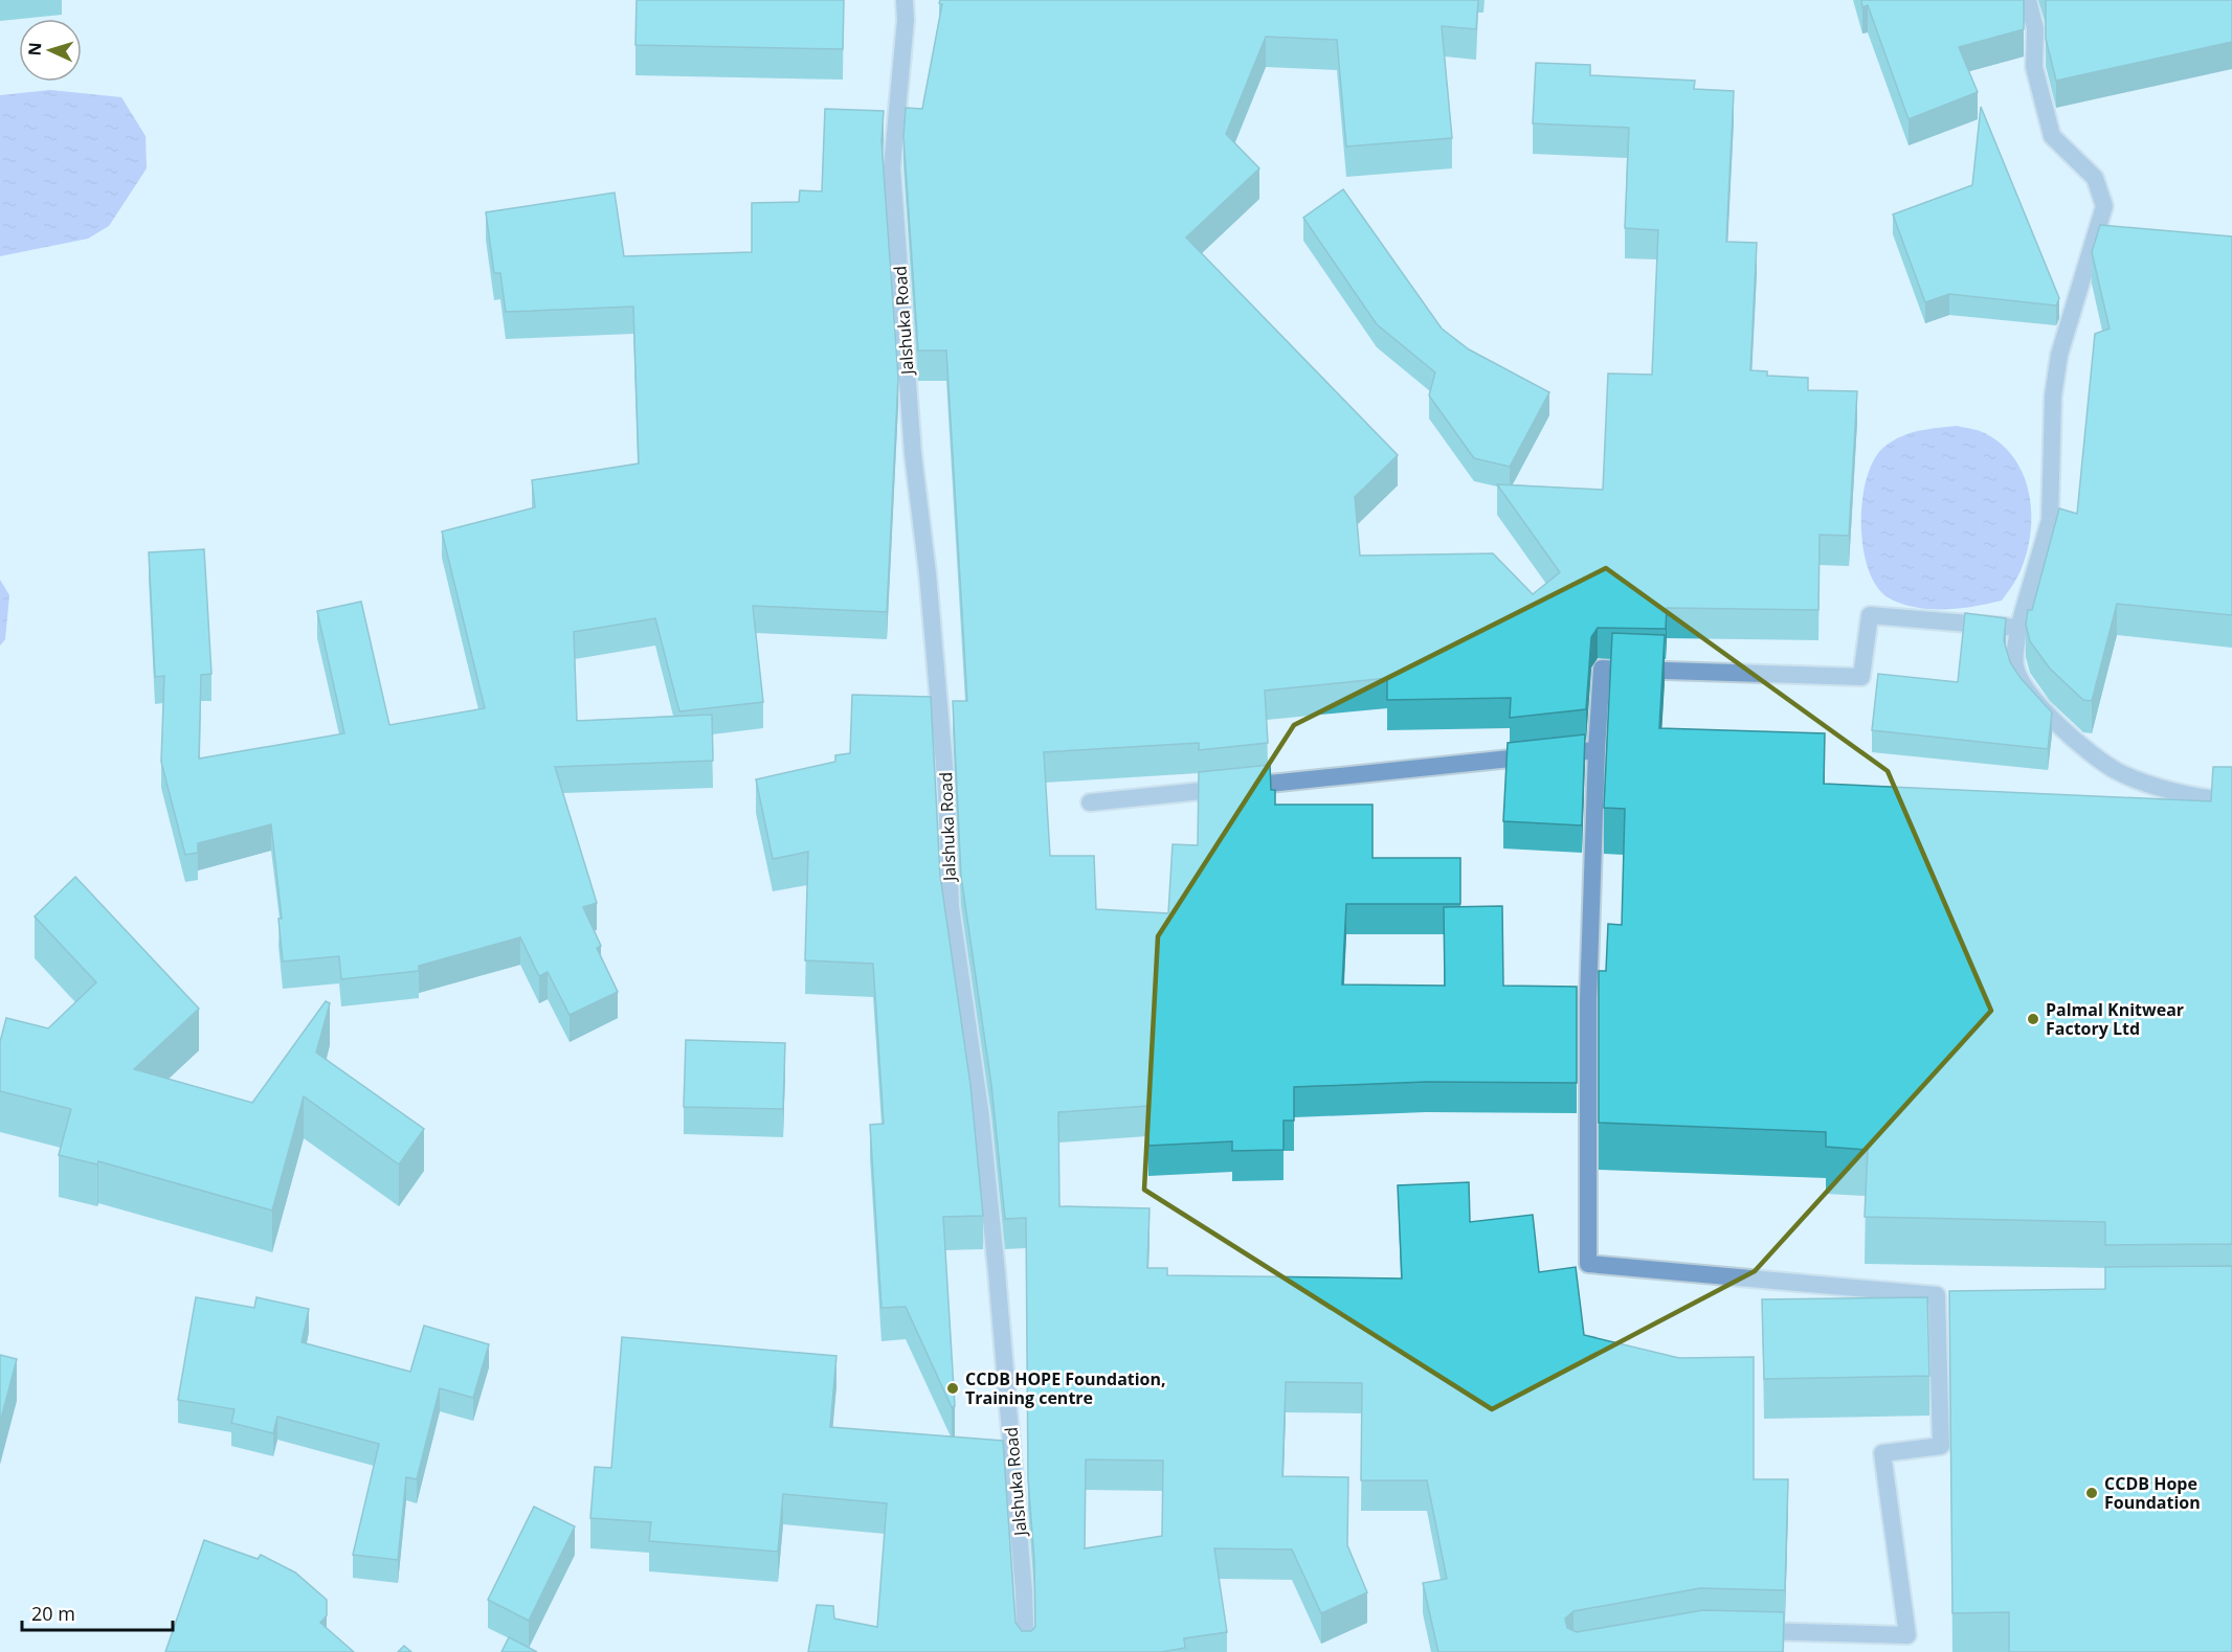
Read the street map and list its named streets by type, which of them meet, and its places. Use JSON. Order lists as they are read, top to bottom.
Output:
{
  "streets": {
    "street": ["Jalshuka Road"]
  },
  "places": ["Palmal Knitwear Factory Ltd", "CCDB HOPE Foundation, Training centre", "CCDB Hope Foundation"],
  "scale_bar": "20 m",
  "north": "left"
}
